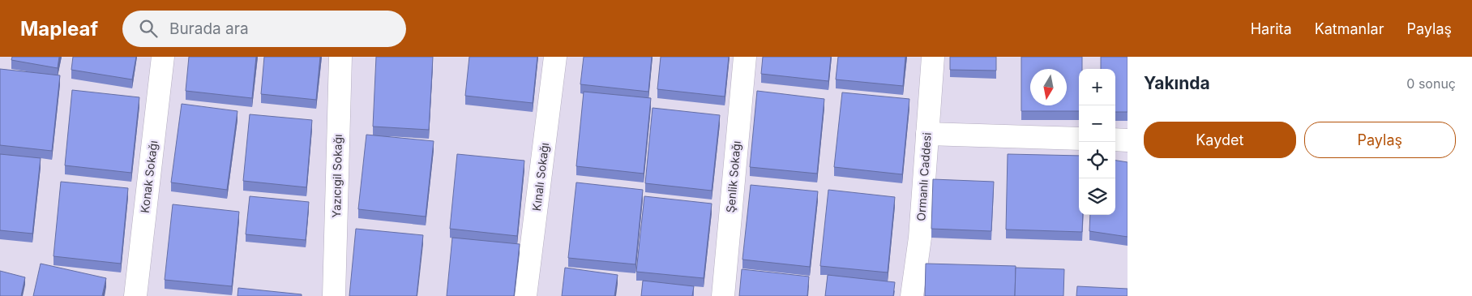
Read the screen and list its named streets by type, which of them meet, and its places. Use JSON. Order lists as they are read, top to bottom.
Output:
{
  "streets": {
    "street": [
      "Yazıcıgil Sokağı",
      "Konak Sokağı",
      "Kınalı Sokağı",
      "Şenlik Sokağı",
      "Ormanlı Caddesi"
    ]
  },
  "north": "bottom",
  "page": {
    "header": "Mapleaf",
    "search": "Burada ara",
    "nav": ["Harita", "Katmanlar", "Paylaş"],
    "heading": ["Yakında", "0 sonuç"],
    "map_buttons": ["+", "−"],
    "buttons": ["Kaydet", "Paylaş"]
  }
}
